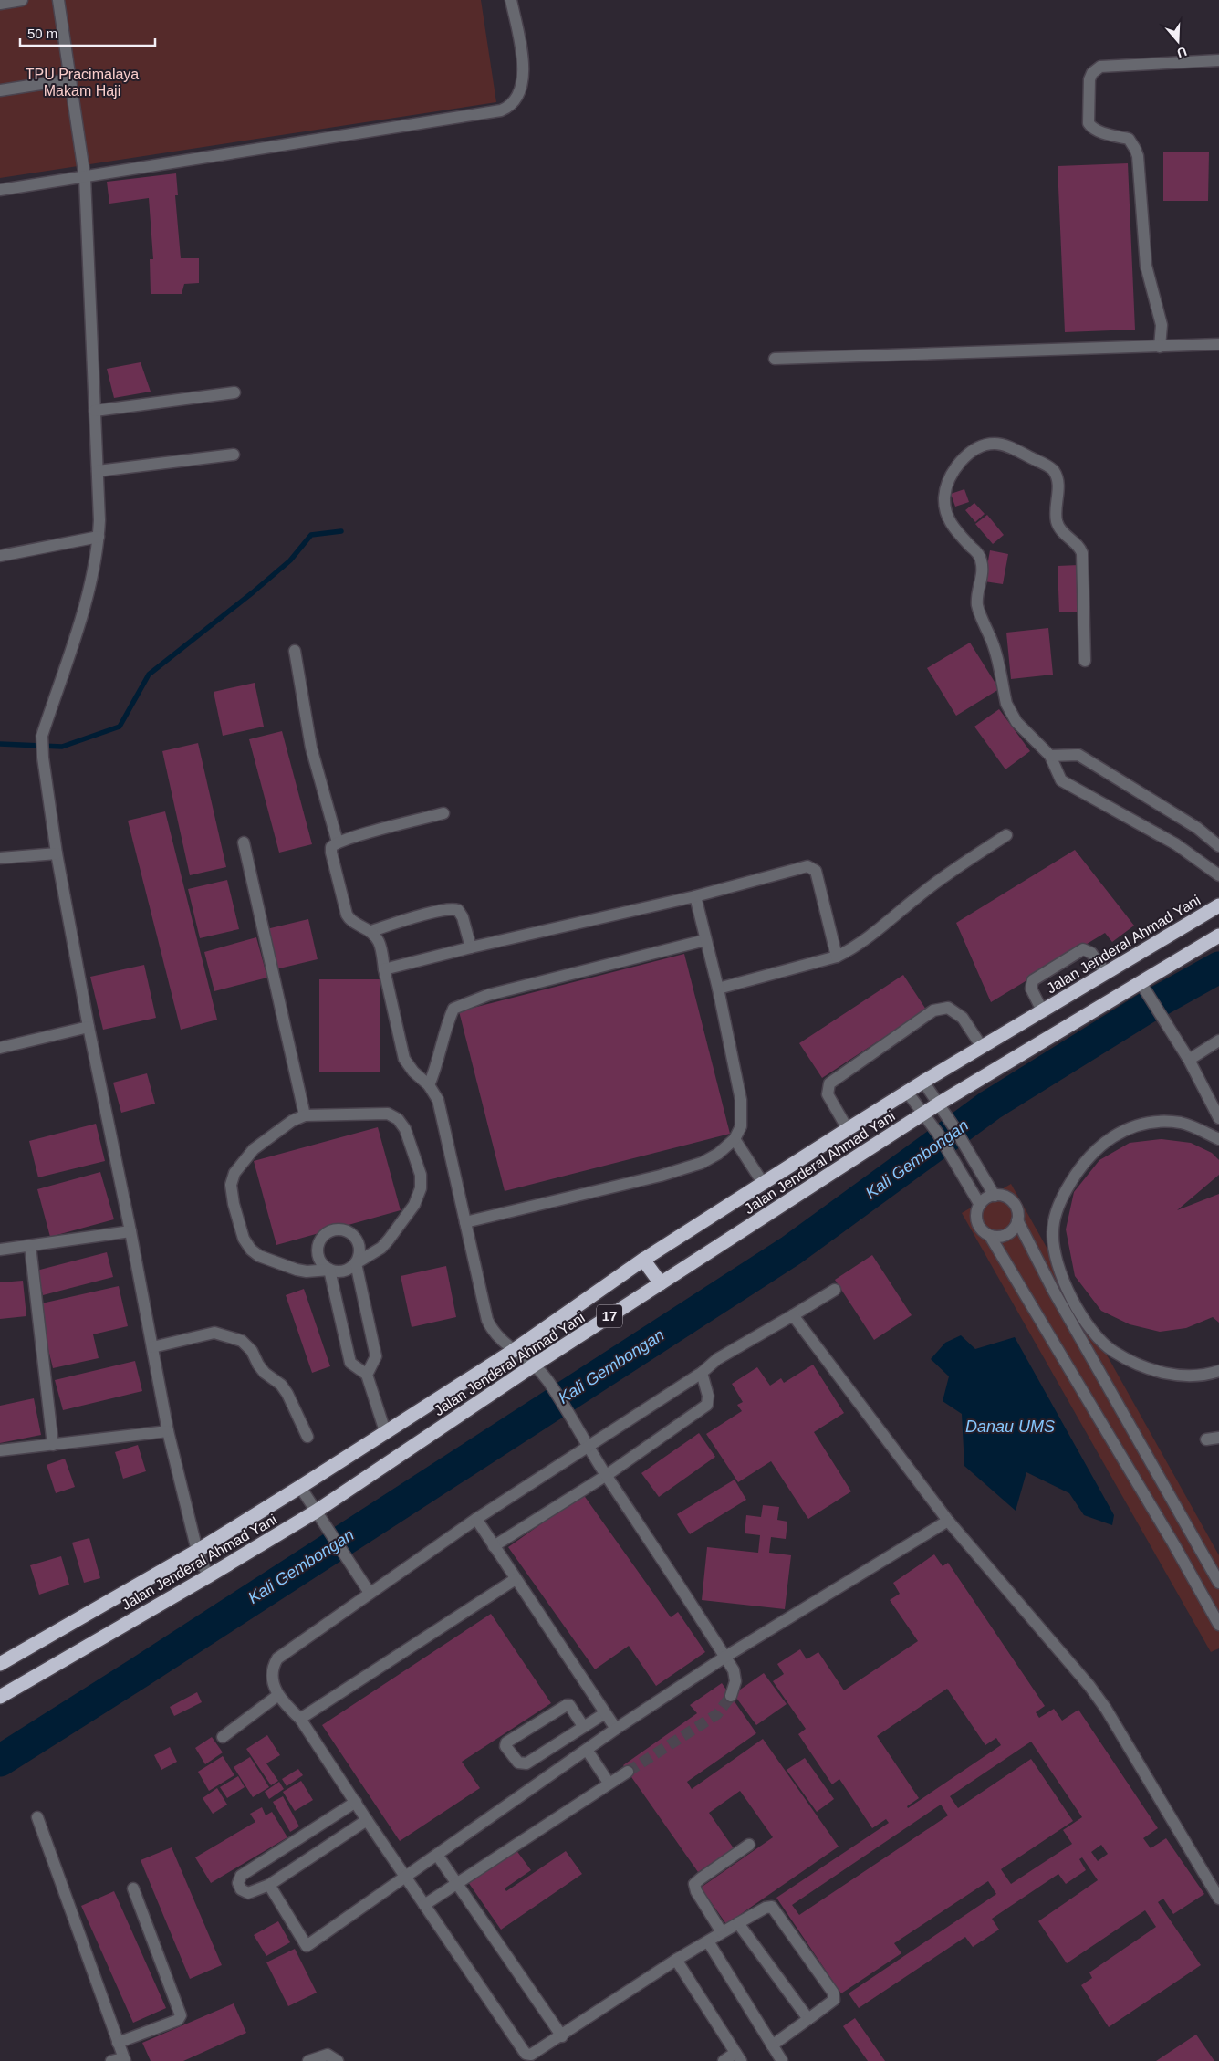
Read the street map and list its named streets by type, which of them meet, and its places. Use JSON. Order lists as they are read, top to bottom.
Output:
{
  "streets": {
    "highway": ["Jalan Jenderal Ahmad Yani", "17"]
  },
  "water": ["Kali Gembongan", "Danau UMS"],
  "parks": ["TPU Pracimalaya Makam Haji"],
  "scale_bar": "50 m",
  "north": "bottom"
}
